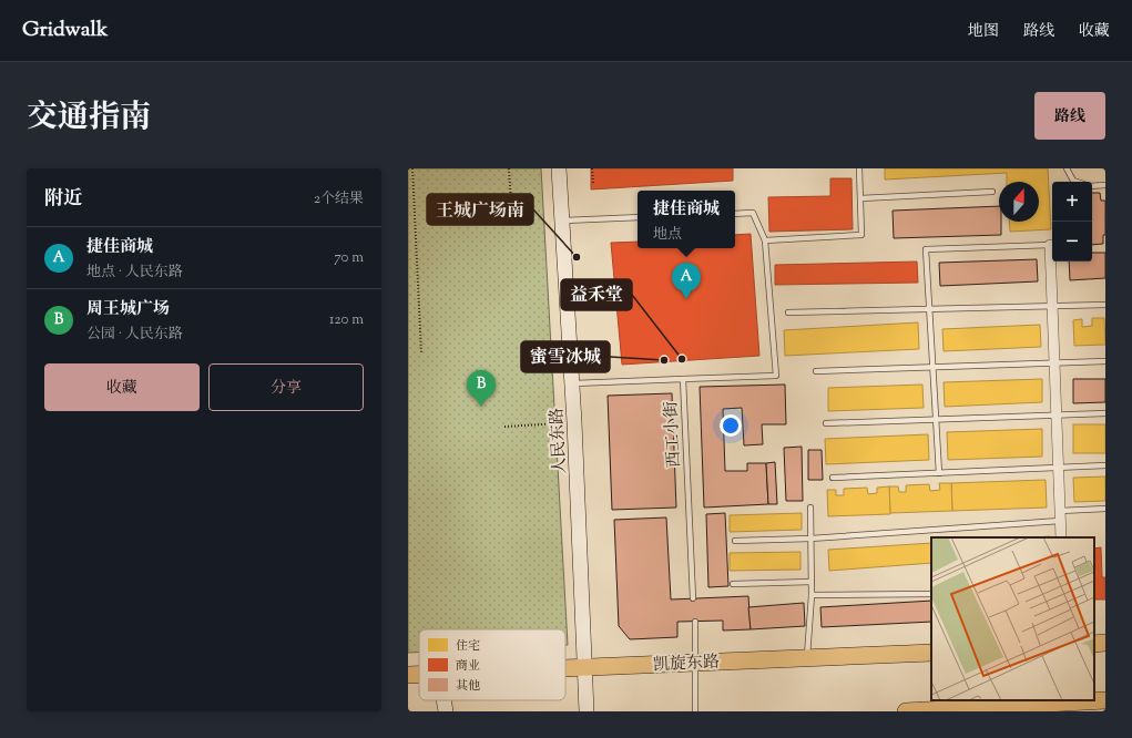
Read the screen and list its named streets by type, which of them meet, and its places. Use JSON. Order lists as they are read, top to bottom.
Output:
{
  "streets": {
    "main road": ["人民东路", "凯旋东路"],
    "lane": ["西工小街"]
  },
  "crossings": [
    ["西工小街", "人民东路"],
    ["人民东路", "凯旋东路"]
  ],
  "places": ["王城广场南", "益禾堂", "蜜雪冰城"],
  "legend": ["住宅", "商业", "其他"],
  "north": "top",
  "page": {
    "header": "Gridwalk",
    "nav": ["地图", "路线", "收藏"],
    "title": "交通指南",
    "buttons": [
      "路线",
      ["收藏", "分享"]
    ],
    "heading": ["附近", "2个结果"],
    "map_buttons": ["+", "−"],
    "popup": ["捷佳商城", "地点"],
    "list": [
      {
        "mark": "A",
        "name": "捷佳商城",
        "note": "地点 · 人民东路",
        "value": "70 m"
      },
      {
        "mark": "B",
        "name": "周王城广场",
        "note": "公园 · 人民东路",
        "value": "120 m"
      }
    ],
    "pins": ["A", "B"]
  }
}
